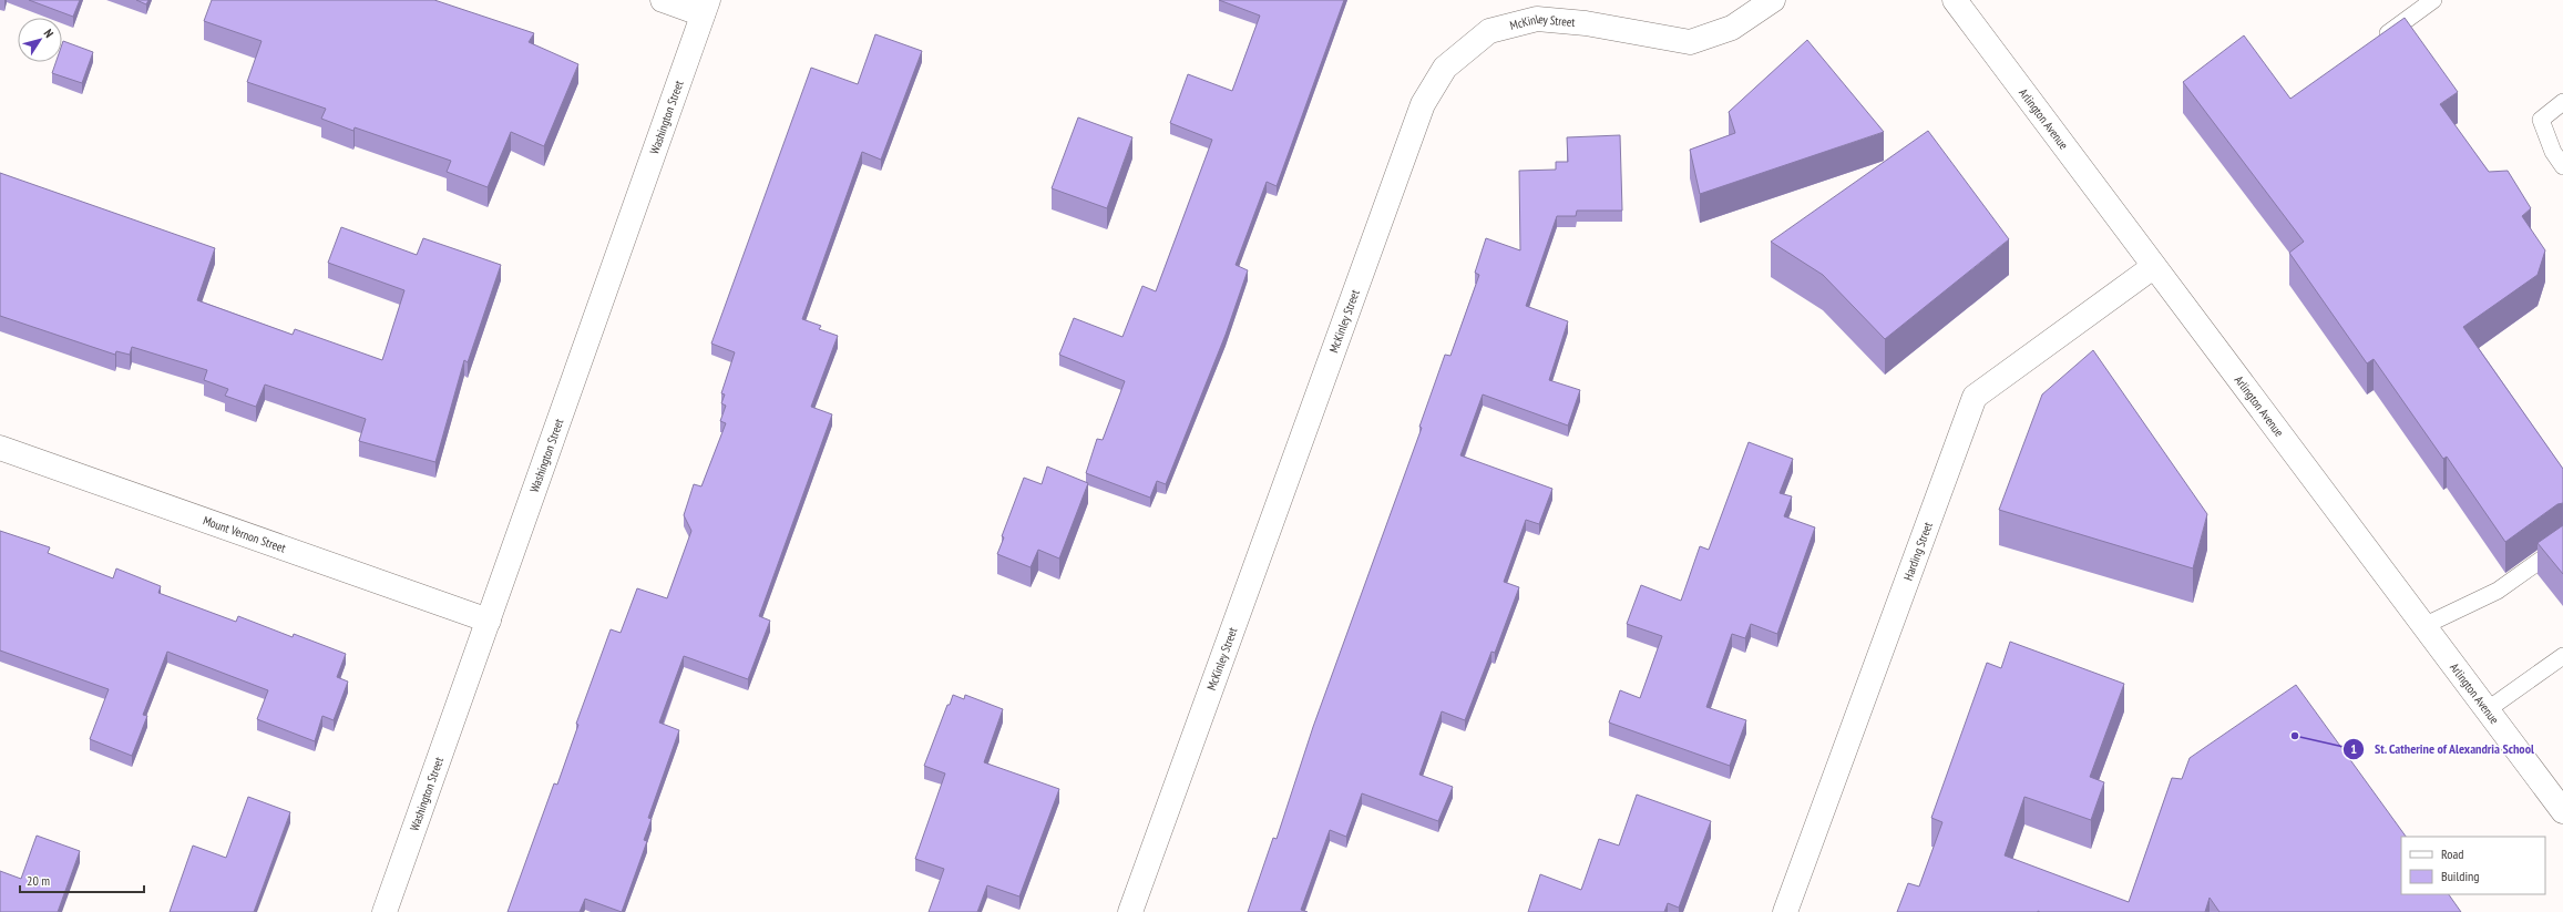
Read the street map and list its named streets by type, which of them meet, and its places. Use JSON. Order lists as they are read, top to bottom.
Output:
{
  "streets": {
    "street": [
      "McKinley Street",
      "Washington Street",
      "Arlington Avenue",
      "Mount Vernon Street",
      "Harding Street"
    ]
  },
  "crossings": [
    ["Washington Street", "Mount Vernon Street"],
    ["Arlington Avenue", "Harding Street"]
  ],
  "places": ["St. Catherine of Alexandria School"],
  "legend": ["Road", "Building"],
  "scale_bar": "20 m",
  "north": "top right"
}
